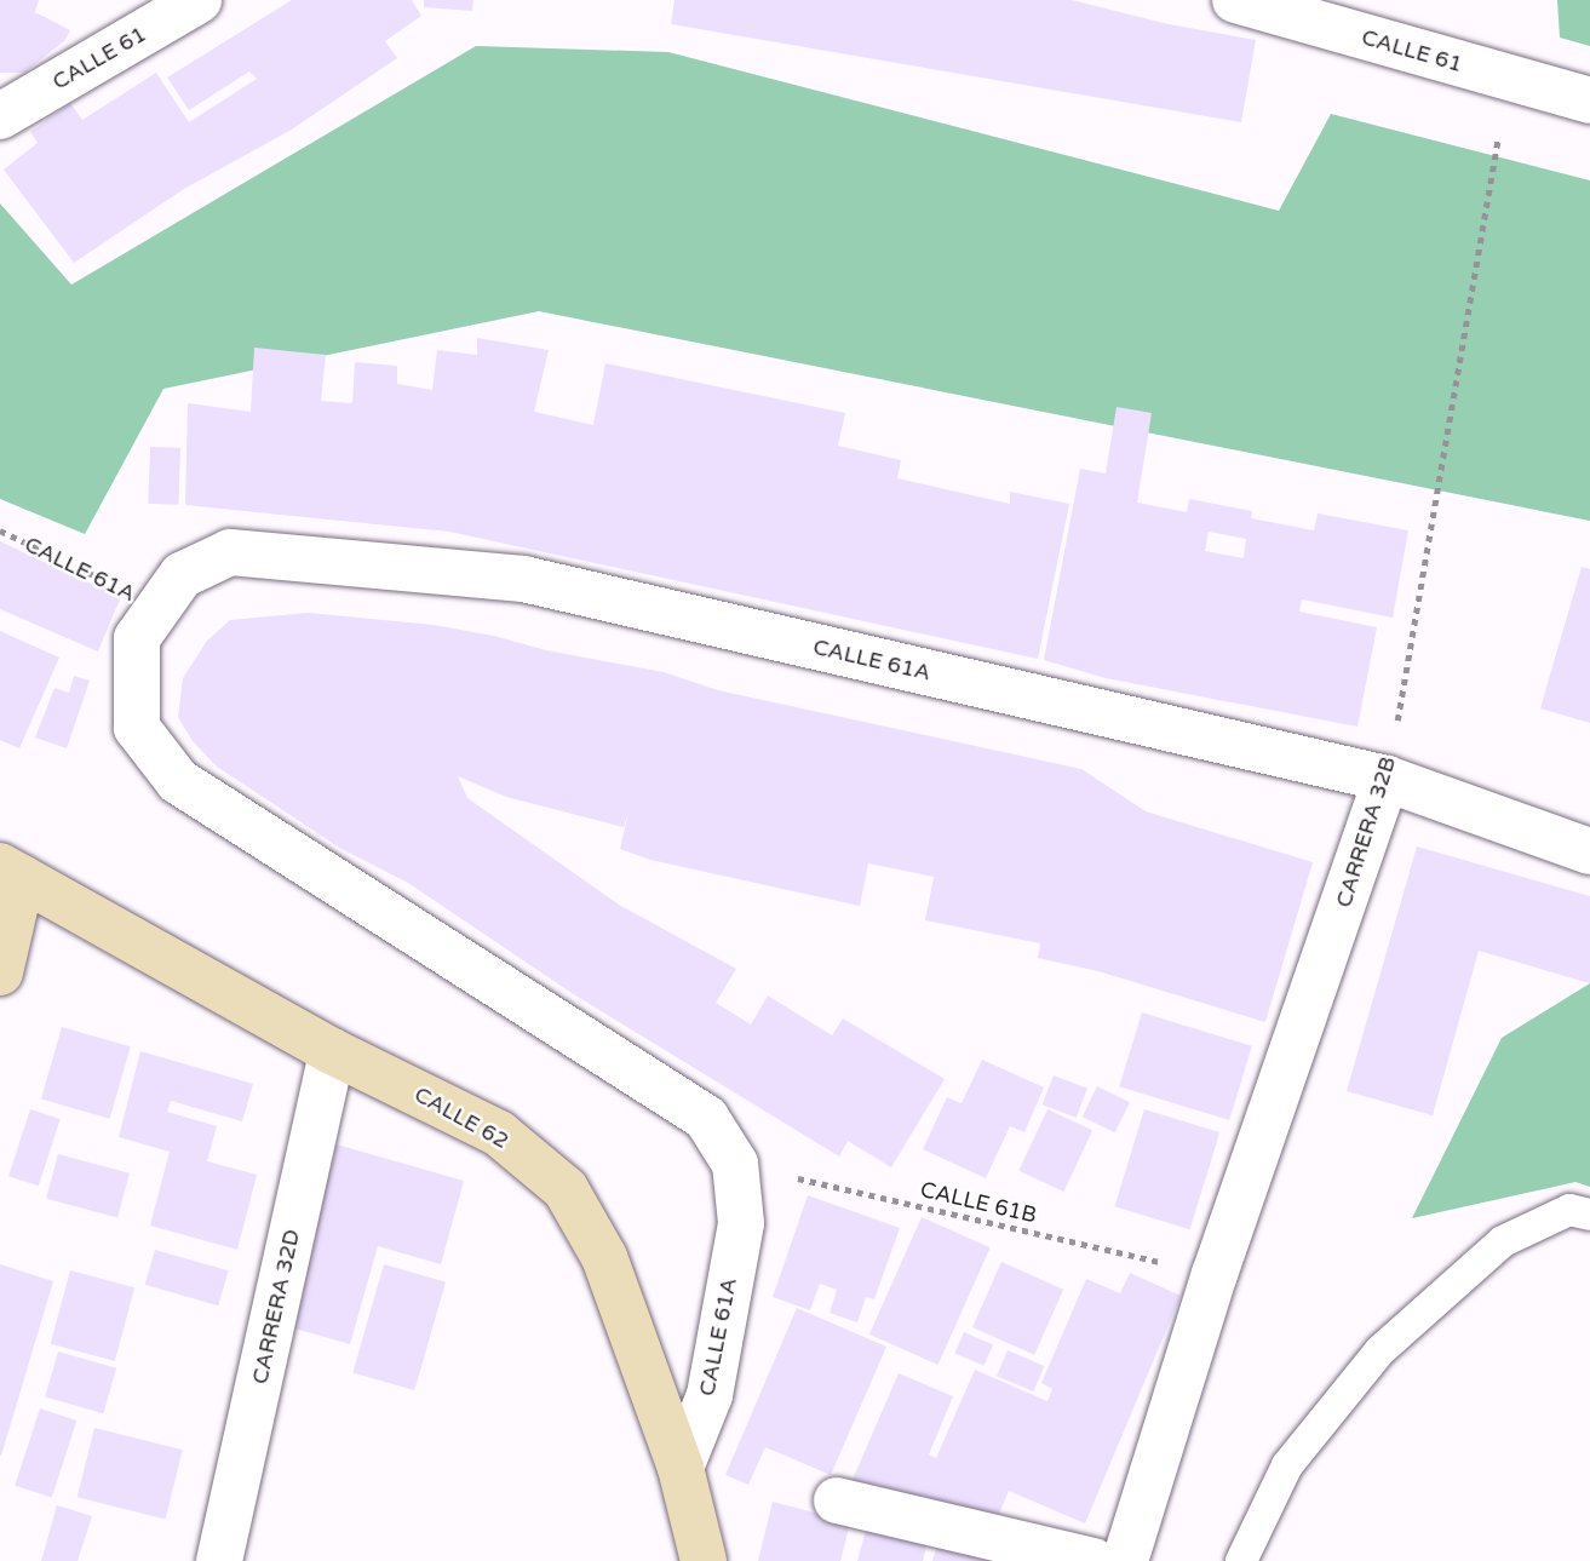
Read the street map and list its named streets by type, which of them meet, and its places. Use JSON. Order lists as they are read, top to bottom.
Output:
{
  "streets": {
    "main road": ["CALLE 62"],
    "street": [
      "CALLE 61",
      "CALLE 61A",
      "CARRERA 32B",
      "CARRERA 32D"
    ],
    "path": ["CALLE 61B"]
  },
  "crossings": [
    ["CALLE 61", "CARRERA 32B"],
    ["CALLE 61A", "CARRERA 32B"],
    ["CALLE 61A", "CALLE 62"],
    ["CALLE 61A", "CALLE 61B"],
    ["CARRERA 32B", "CALLE 61B"],
    ["CALLE 62", "CARRERA 32D"]
  ]
}
